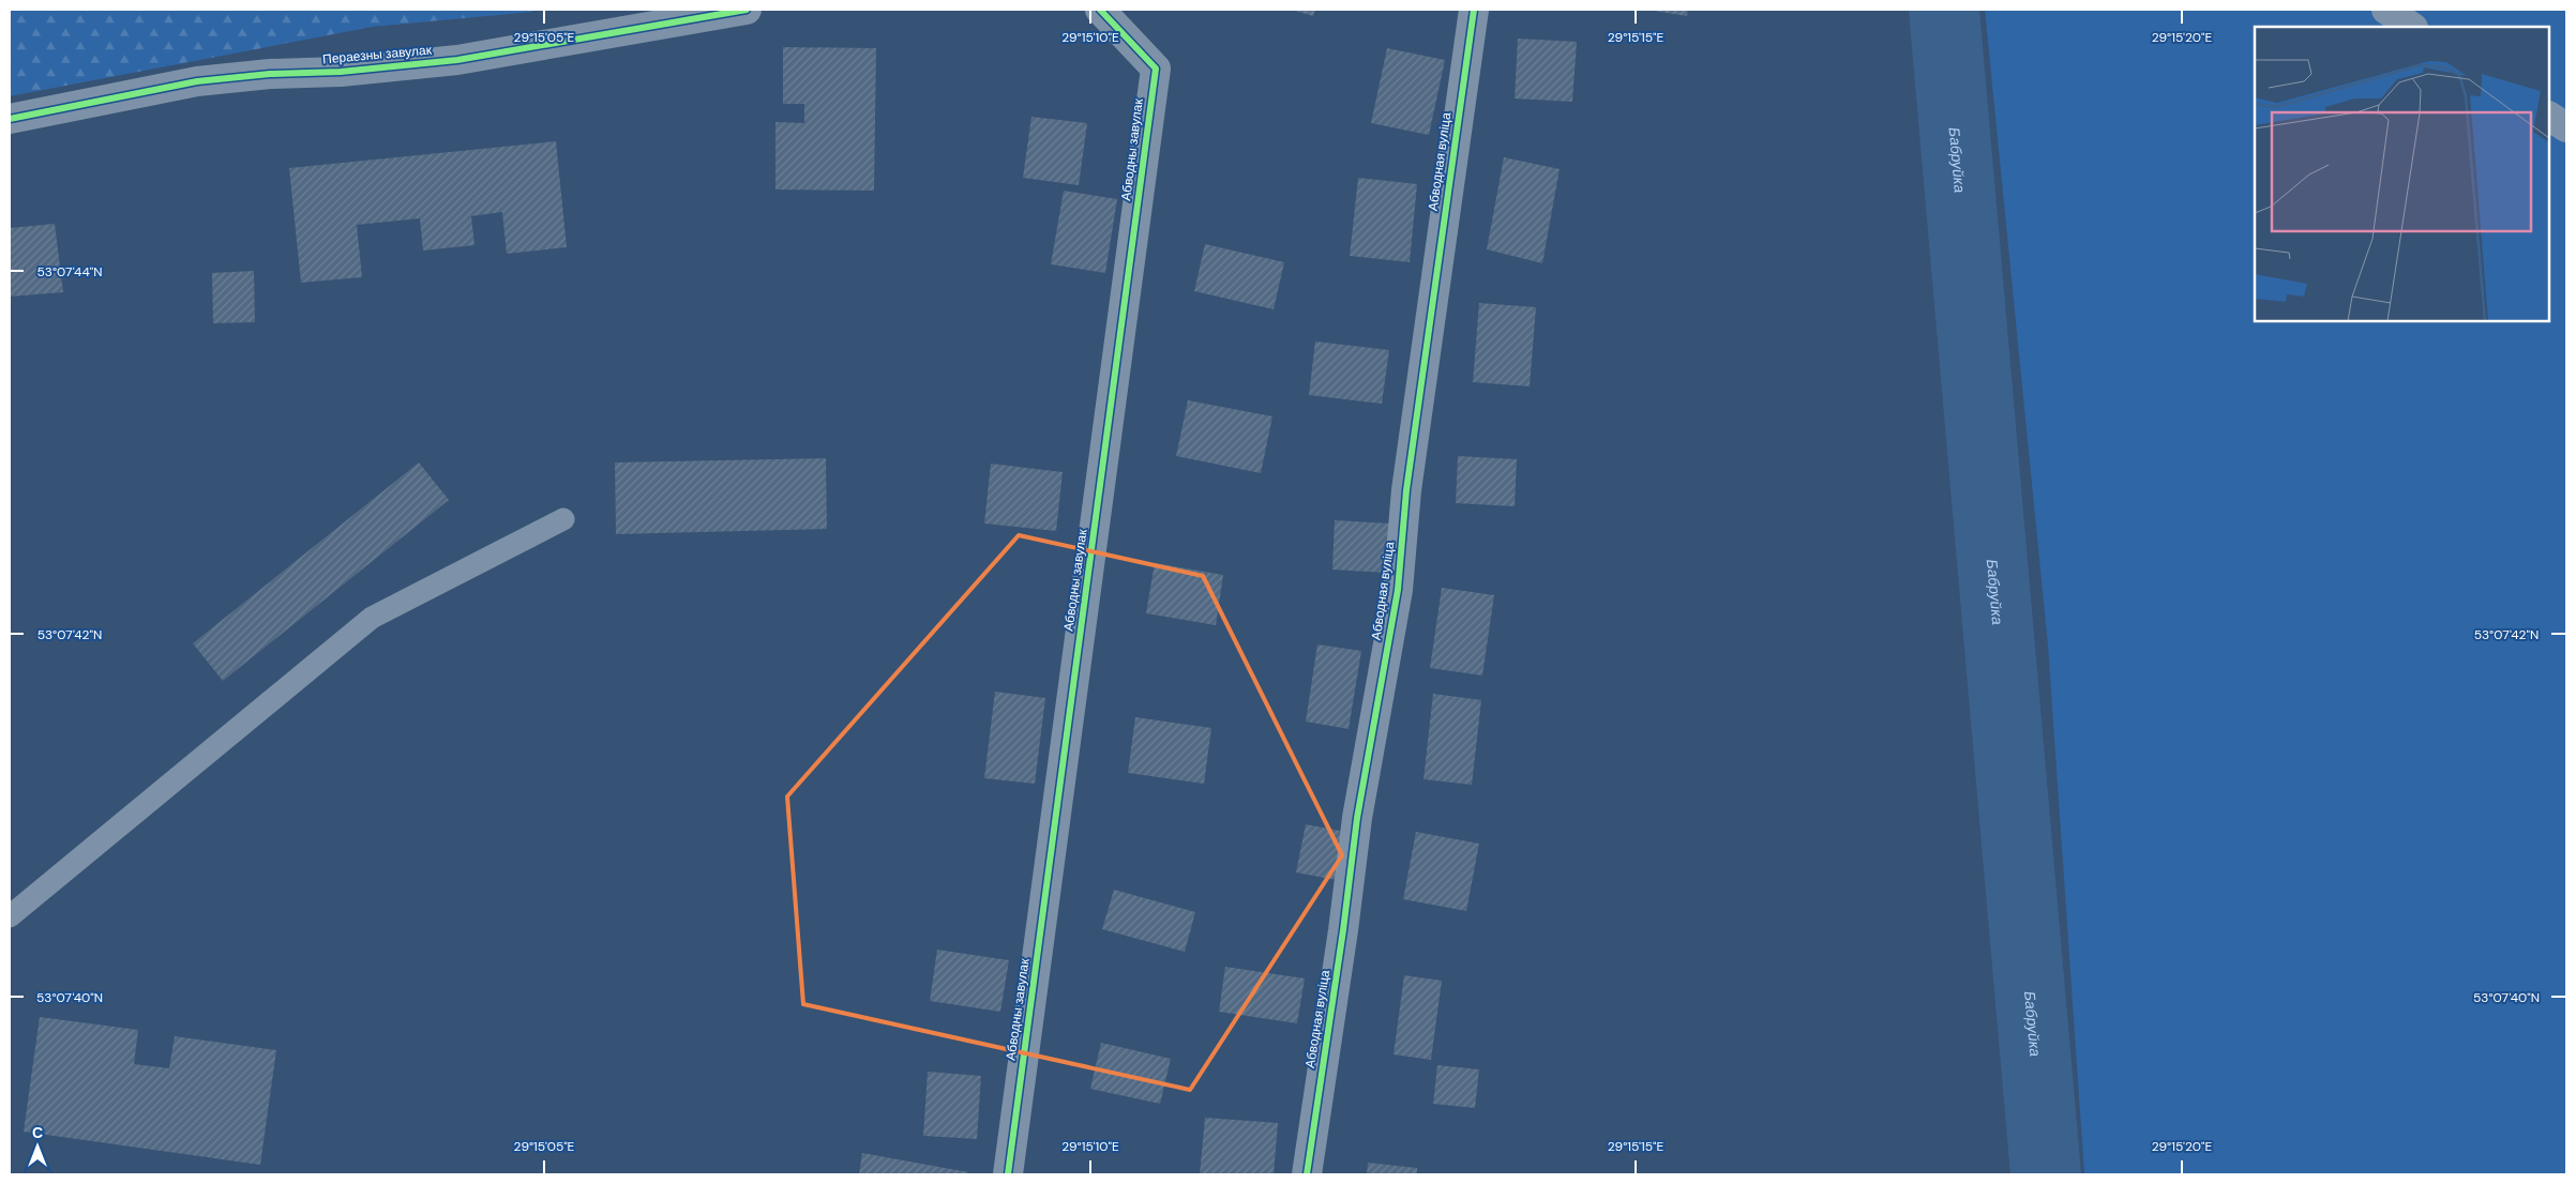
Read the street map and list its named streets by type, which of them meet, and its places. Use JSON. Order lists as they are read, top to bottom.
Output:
{
  "streets": {
    "street": ["Пераезны завулак", "Абводны завулак", "Абводная вуліца"]
  },
  "water": ["Бабруйка"],
  "north": "top",
  "coordinates": [
    "29°15'05\"E",
    "29°15'10\"E",
    "29°15'15\"E",
    "29°15'20\"E",
    "53°07'44\"N",
    "53°07'42\"N",
    "53°07'40\"N"
  ]
}
